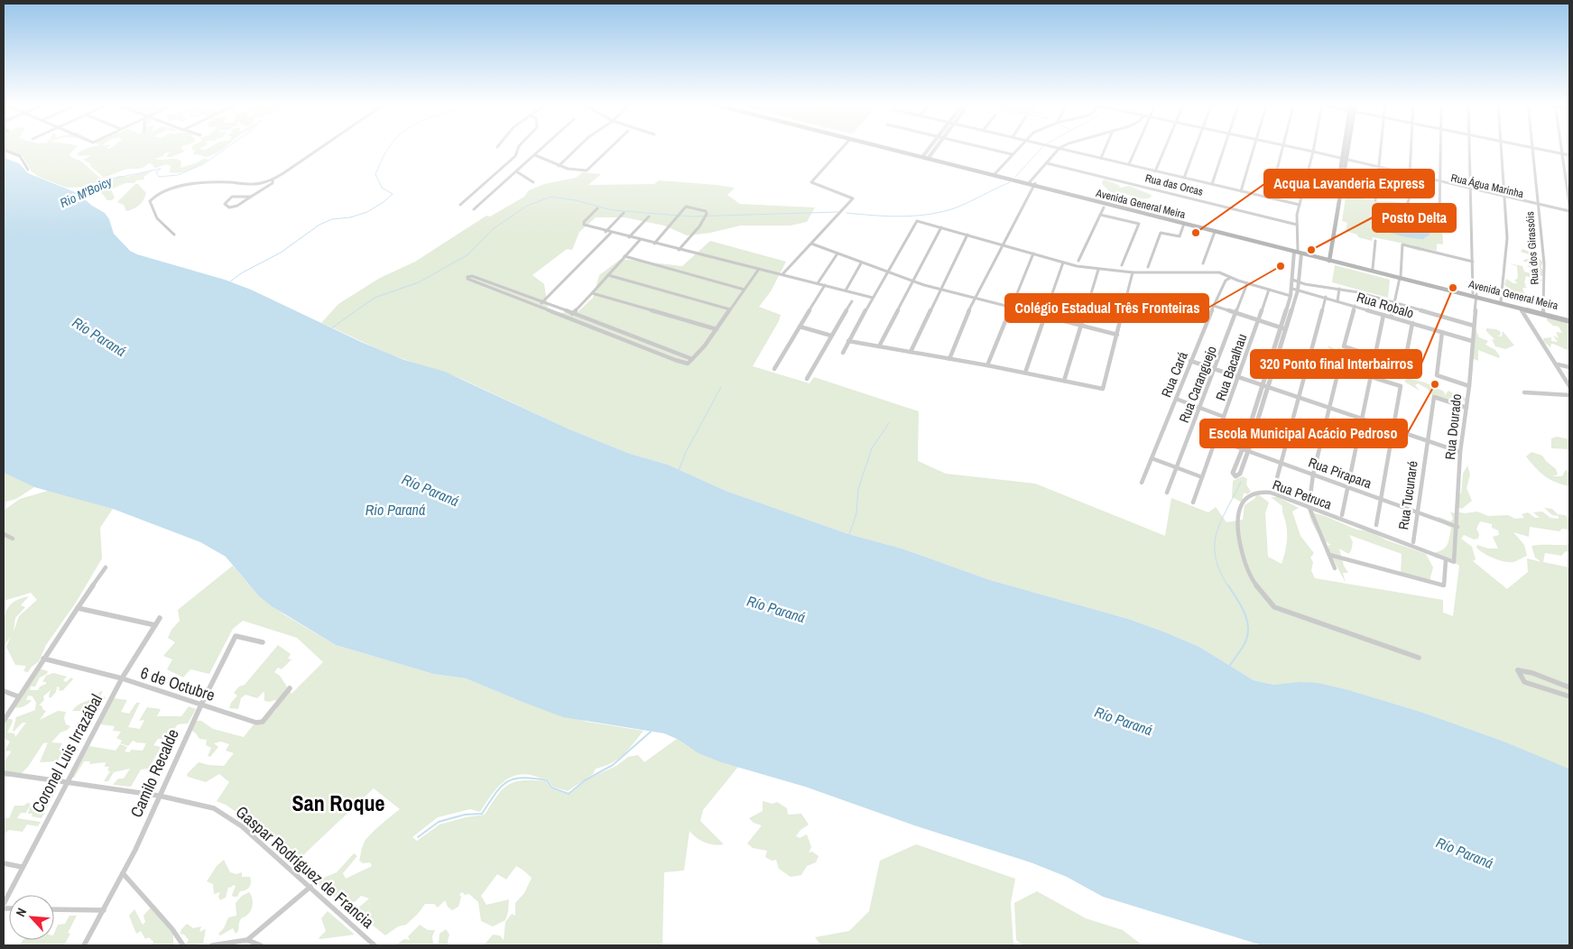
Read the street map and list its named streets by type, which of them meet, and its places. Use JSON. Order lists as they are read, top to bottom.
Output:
{
  "streets": {
    "main road": ["Avenida General Meira"],
    "street": [
      "Rua das Orcas",
      "Rua Água Marinha",
      "Rua dos Girassóis",
      "Rua Robalo",
      "Rua Bacalhau",
      "Rua Cará",
      "Rua Caranguejo",
      "Rua Dourado",
      "Rua Pirapara",
      "Rua Petruca",
      "Rua Tucunaré",
      "6 de Octubre",
      "Coronel Luis Irrazábal",
      "Camilo Recalde",
      "Gaspar Rodríguez de Francia"
    ]
  },
  "crossings": [
    ["Rua Água Marinha", "Rua dos Girassóis"],
    ["Rua Água Marinha", "Rua Dourado"],
    ["Avenida General Meira", "Rua dos Girassóis"],
    ["Avenida General Meira", "Rua Dourado"],
    ["Rua Robalo", "Rua Dourado"],
    ["Rua Bacalhau", "Rua Pirapara"],
    ["Rua Dourado", "Rua Pirapara"],
    ["Rua Dourado", "Rua Petruca"],
    ["Rua Dourado", "Rua Tucunaré"],
    ["Rua Pirapara", "Rua Tucunaré"],
    ["6 de Octubre", "Coronel Luis Irrazábal"],
    ["6 de Octubre", "Camilo Recalde"],
    ["Coronel Luis Irrazábal", "Gaspar Rodríguez de Francia"],
    ["Camilo Recalde", "Gaspar Rodríguez de Francia"]
  ],
  "districts": ["San Roque"],
  "water": ["Rio M'Boicy", "Río Paraná", "Rio Paraná"],
  "places": [
    "Acqua Lavanderia Express",
    "Posto Delta",
    "Colégio Estadual Três Fronteiras",
    "320 Ponto final Interbairros",
    "Escola Municipal Acácio Pedroso"
  ],
  "north": "top left"
}
